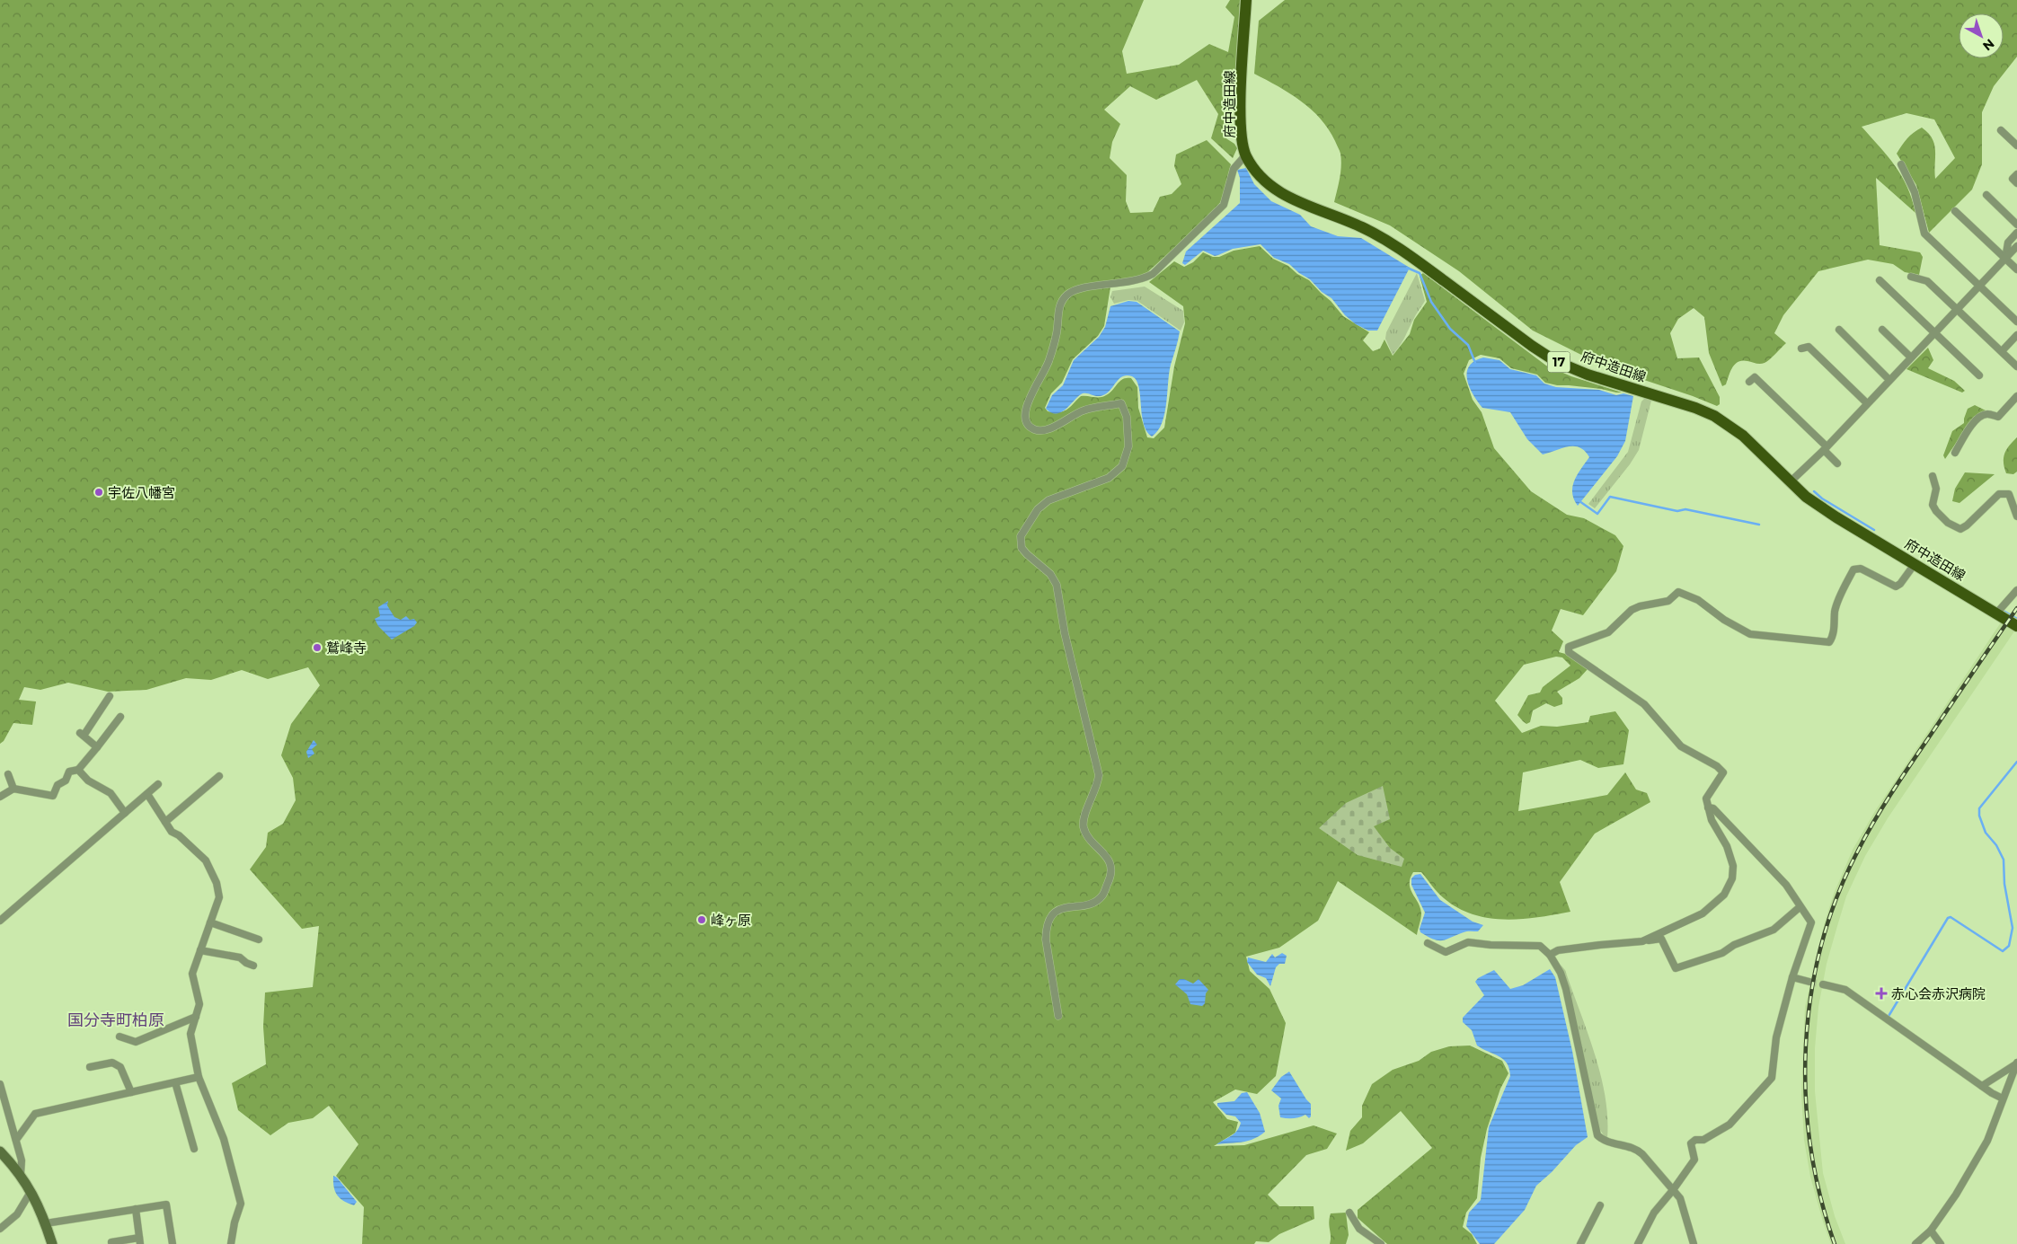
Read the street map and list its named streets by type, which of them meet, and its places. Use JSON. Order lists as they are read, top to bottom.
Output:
{
  "streets": {
    "main road": ["府中造田線", "17"]
  },
  "districts": ["国分寺町柏原"],
  "places": {
    "other": ["宇佐八幡宮", "鷲峰寺", "峰ヶ原"],
    "health": ["赤心会赤沢病院"]
  },
  "north": "bottom right"
}
